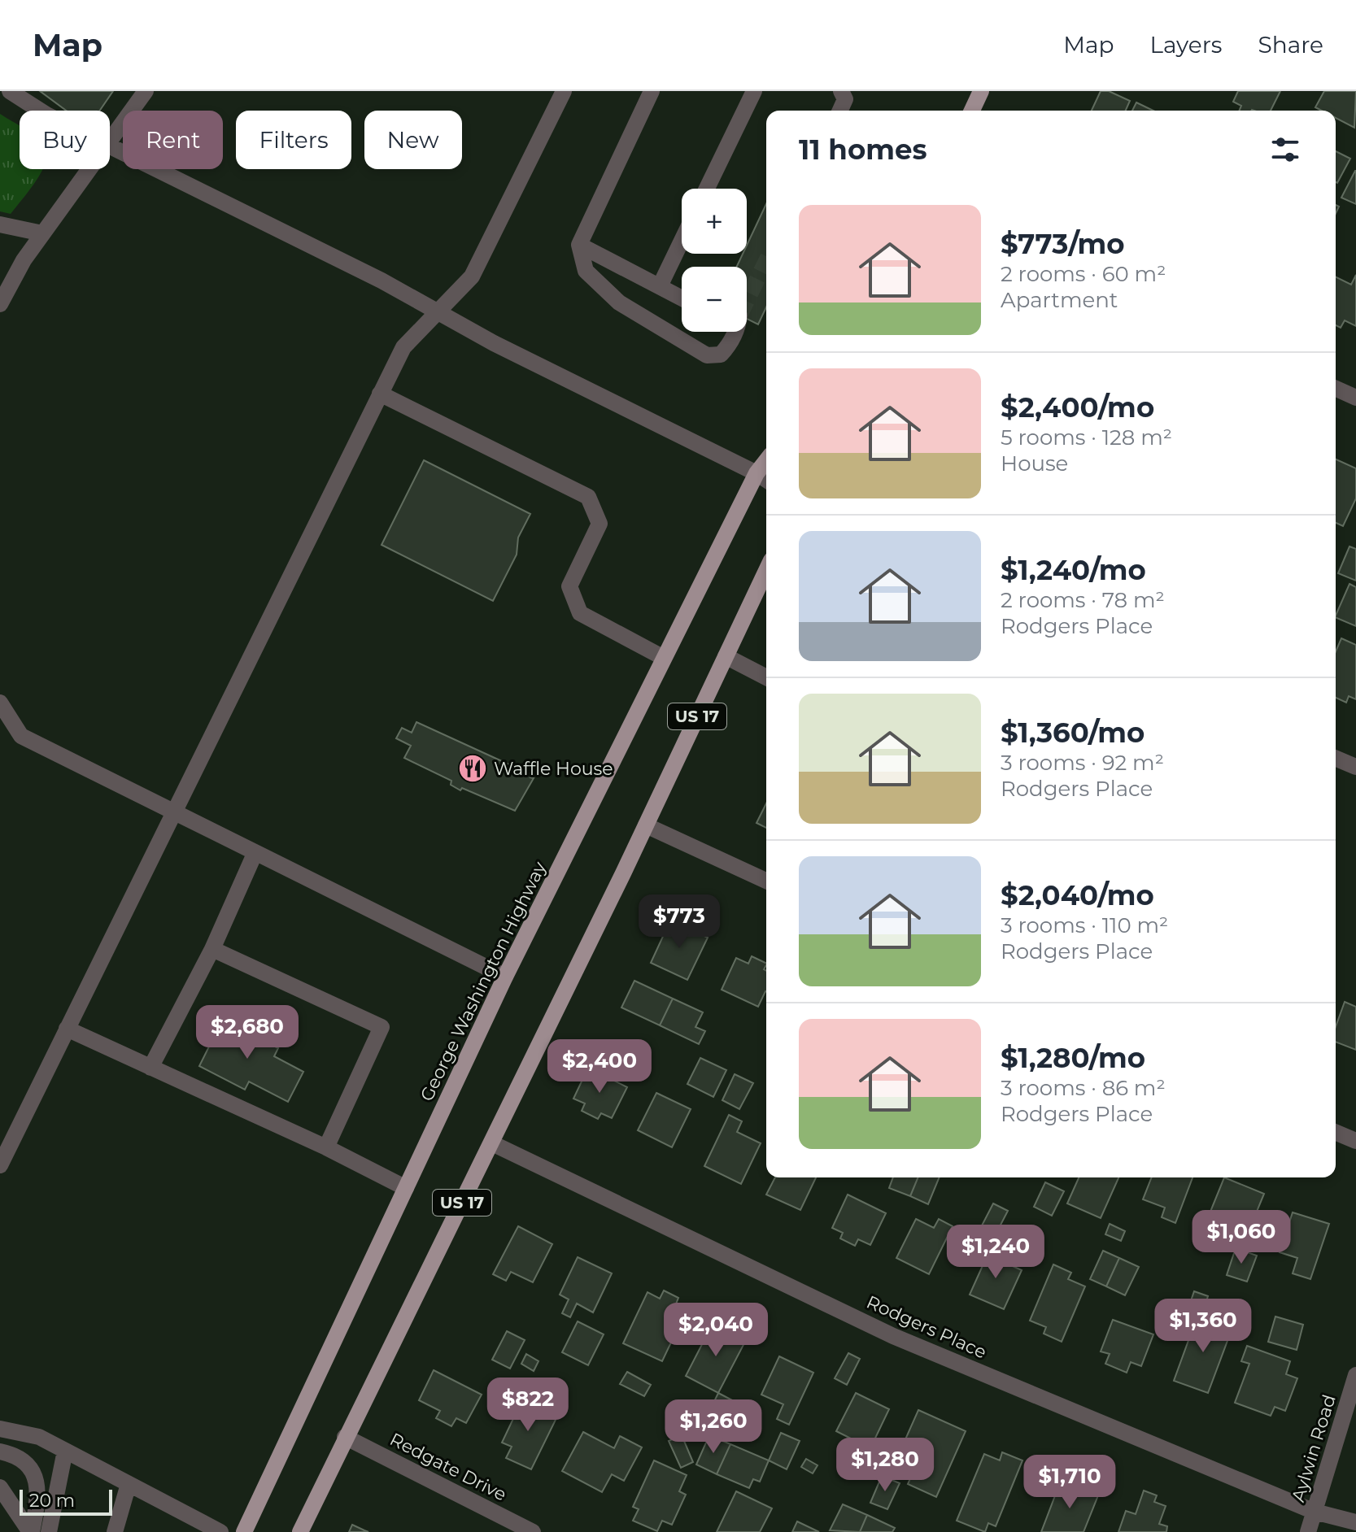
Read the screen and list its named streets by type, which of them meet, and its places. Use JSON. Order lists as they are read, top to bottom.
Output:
{
  "streets": {
    "main road": ["US 17", "George Washington Highway"],
    "street": ["Rodgers Place", "Aylwin Road", "Redgate Drive"]
  },
  "crossings": [
    ["US 17", "Rodgers Place"],
    ["US 17", "Redgate Drive"],
    ["Rodgers Place", "Aylwin Road"]
  ],
  "places": {
    "restaurant": ["Waffle House"]
  },
  "scale_bar": "20 m",
  "page": {
    "header": "Map",
    "nav": ["Map", "Layers", "Share"],
    "chip": [
      "Buy",
      "Rent",
      "Filters",
      "New"
    ],
    "heading": "11 homes",
    "map_buttons": ["+", "−"],
    "list": [
      {
        "name": "$773/mo",
        "note": "2 rooms · 60 m² · Apartment"
      },
      {
        "name": "$2,400/mo",
        "note": "5 rooms · 128 m² · House"
      },
      {
        "name": "$1,240/mo",
        "note": "2 rooms · 78 m² · Rodgers Place"
      },
      {
        "name": "$1,360/mo",
        "note": "3 rooms · 92 m² · Rodgers Place"
      },
      {
        "name": "$2,040/mo",
        "note": "3 rooms · 110 m² · Rodgers Place"
      },
      {
        "name": "$1,280/mo",
        "note": "3 rooms · 86 m² · Rodgers Place"
      }
    ],
    "price": [
      "$773",
      "$2,680",
      "$2,400",
      "$1,060",
      "$1,240",
      "$1,360",
      "$2,040",
      "$822",
      "$1,260",
      "$1,280",
      "$1,710"
    ],
    "scale": "20 m"
  }
}
